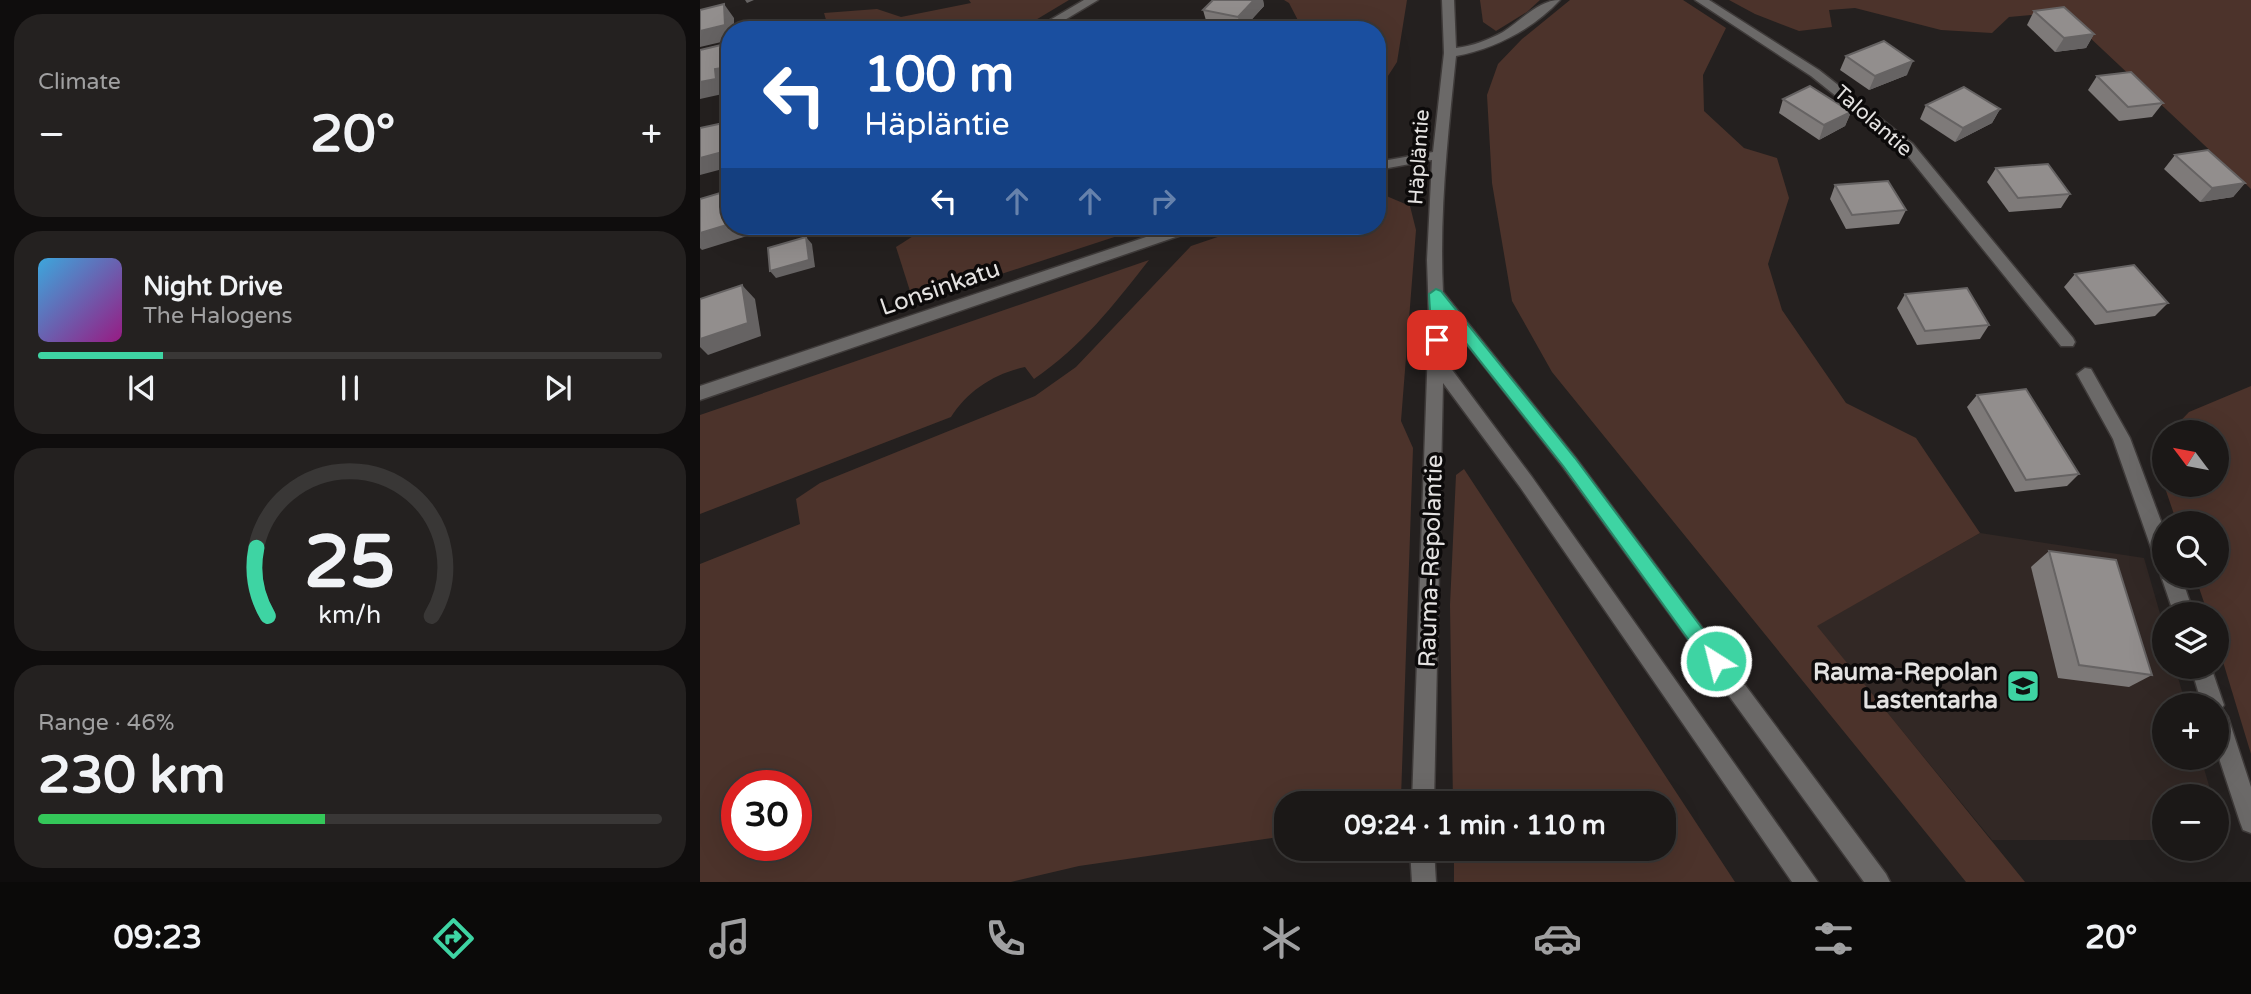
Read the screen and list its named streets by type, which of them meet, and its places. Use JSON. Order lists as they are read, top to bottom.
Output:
{
  "streets": {
    "street": [
      "Talolantie",
      "Häpläntie",
      "Lonsinkatu",
      "Rauma-Repolantie"
    ]
  },
  "crossings": [
    ["Häpläntie", "Rauma-Repolantie"]
  ],
  "places": {
    "school or university": ["Rauma-Repolan Lastentarha"]
  },
  "north": "top left",
  "page": {
    "tile": [
      "Climate",
      ["Range · 46%", "230 km"]
    ],
    "turn": ["100 m", "Häpläntie"],
    "heat": ["−", "20°", "+"],
    "song": ["Night Drive", "The Halogens"],
    "map_buttons": ["+", "−"],
    "limit": "30",
    "trip": "09:24 · 1 min · 110 m",
    "tabs": ["09:23", "20°"],
    "gauge": ["25", "km/h"]
  }
}
